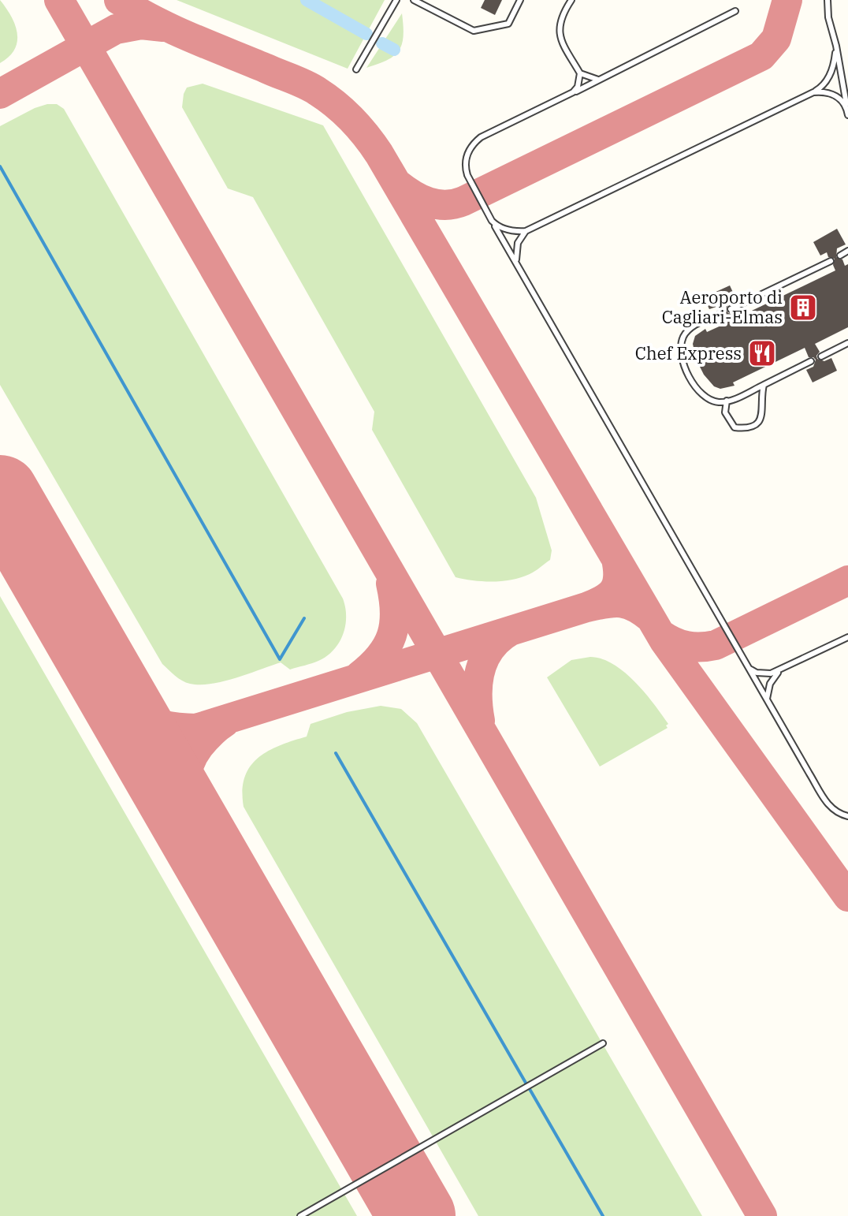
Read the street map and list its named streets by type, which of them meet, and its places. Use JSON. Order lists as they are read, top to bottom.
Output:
{
  "places": {
    "building": ["Aeroporto di Cagliari-Elmas"],
    "restaurant": ["Chef Express"]
  }
}
